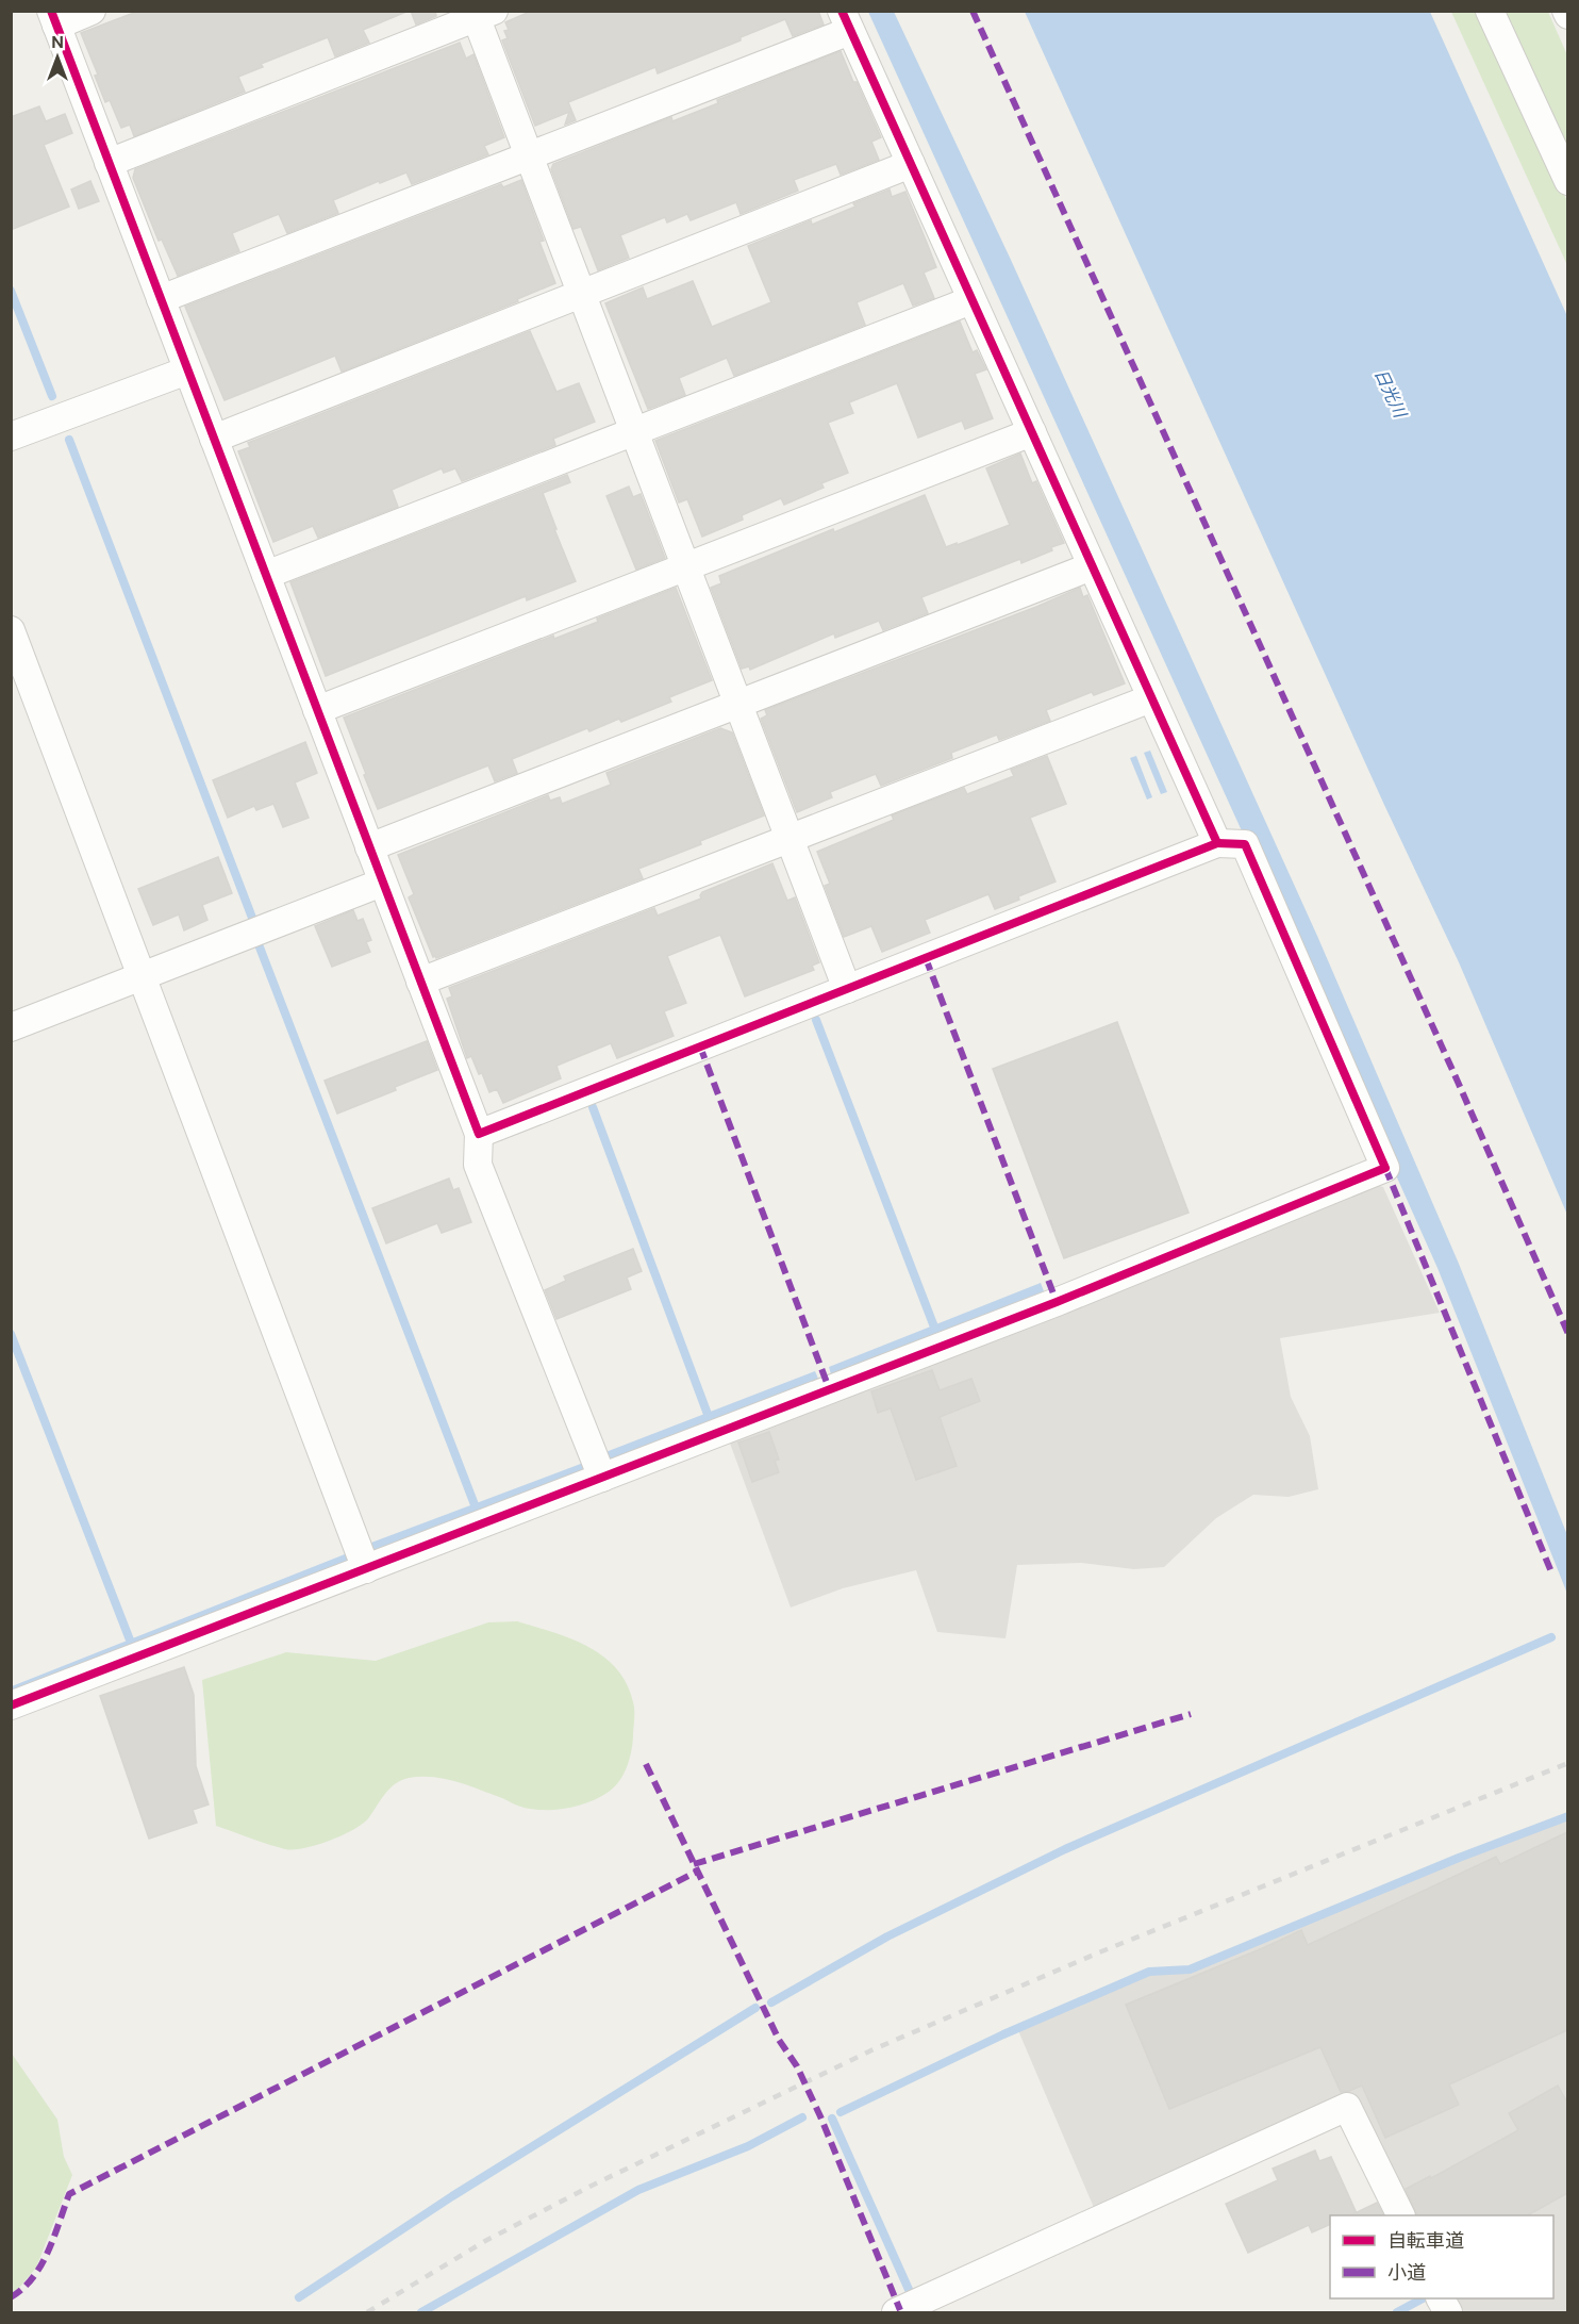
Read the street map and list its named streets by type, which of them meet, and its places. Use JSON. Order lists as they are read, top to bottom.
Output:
{
  "water": ["日光川"],
  "legend": ["自転車道", "小道"],
  "north": "top"
}
